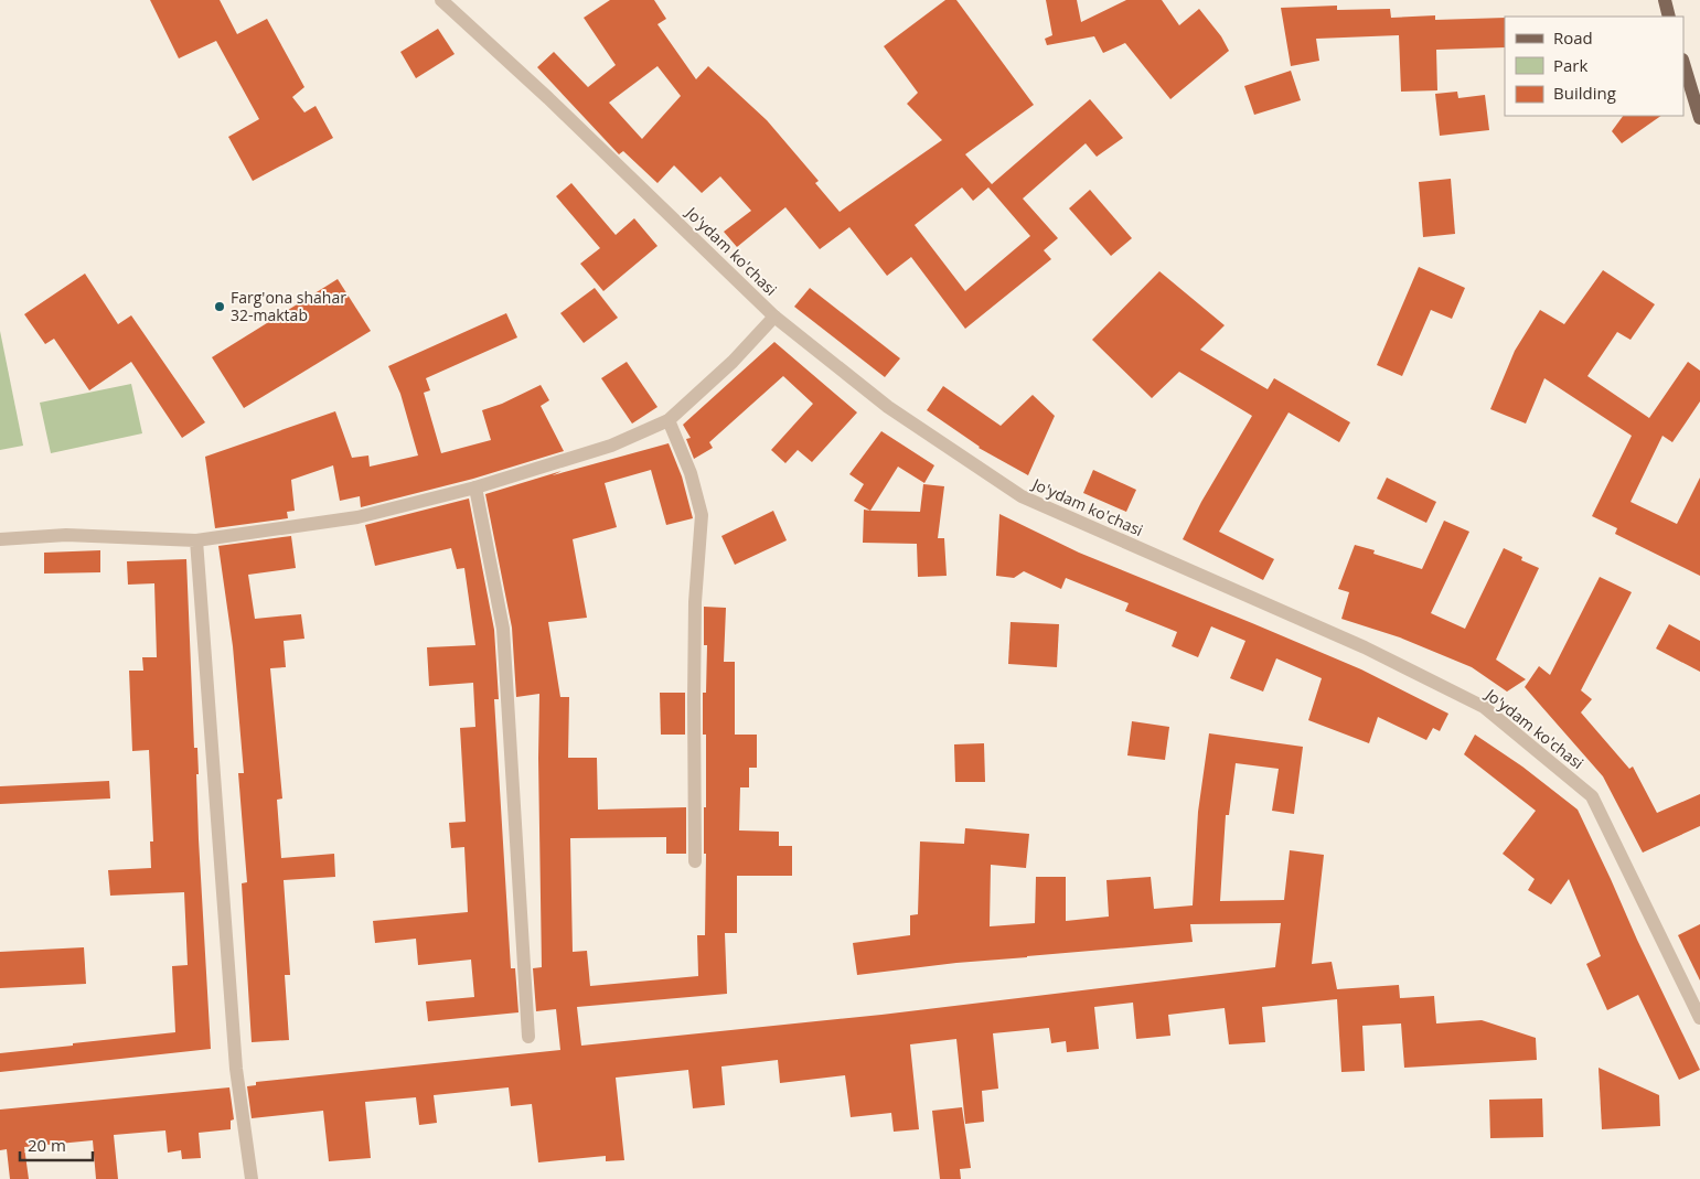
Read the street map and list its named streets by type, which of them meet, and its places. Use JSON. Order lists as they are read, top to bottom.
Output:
{
  "streets": {
    "street": ["Jo'ydam ko'chasi"]
  },
  "places": ["Farg'ona shahar 32-maktab"],
  "legend": ["Road", "Park", "Building"],
  "scale_bar": "20 m"
}
